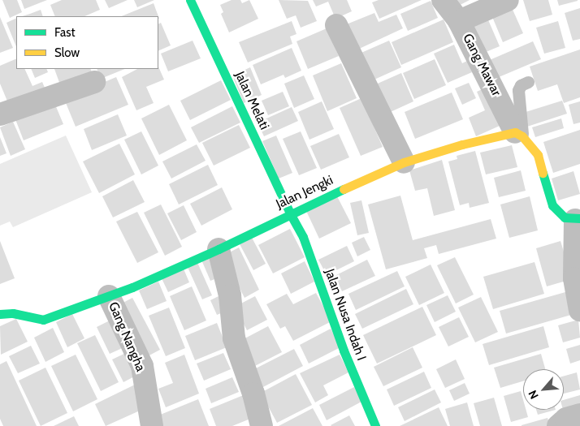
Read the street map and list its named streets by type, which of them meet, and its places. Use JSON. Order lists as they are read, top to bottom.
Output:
{
  "streets": {
    "street": [
      "Gang Mawar",
      "Jalan Melati",
      "Jalan Jengki",
      "Jalan Nusa Indah I",
      "Gang Nangha"
    ]
  },
  "crossings": [
    ["Gang Mawar", "Jalan Jengki"],
    ["Jalan Melati", "Jalan Jengki"],
    ["Jalan Melati", "Jalan Nusa Indah I"],
    ["Jalan Jengki", "Jalan Nusa Indah I"],
    ["Jalan Jengki", "Gang Nangha"]
  ],
  "legend": ["Fast", "Slow"],
  "north": "bottom left"
}
